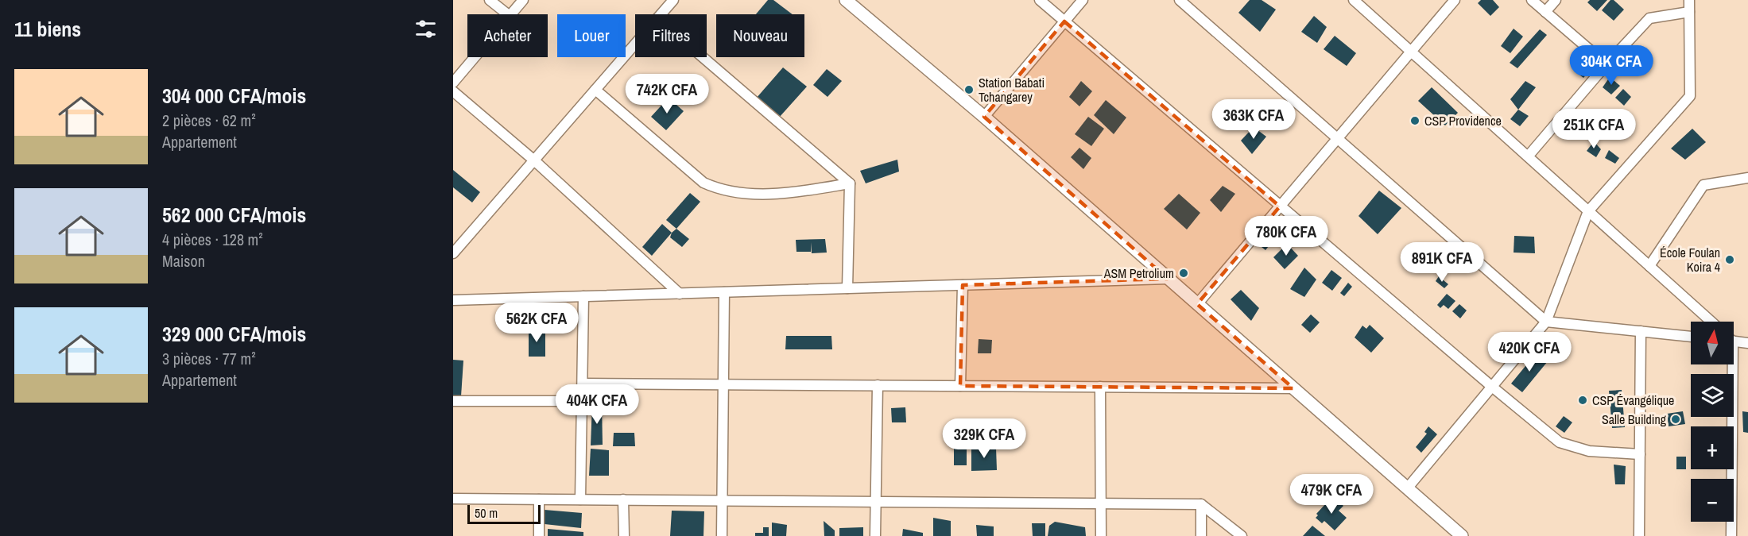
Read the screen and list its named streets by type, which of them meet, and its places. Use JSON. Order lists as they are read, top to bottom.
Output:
{
  "places": [
    "Station Babati Tchangarey",
    "CSP Providence",
    "École Foulan Koira 4",
    "ASM Petrolium",
    "CSP Évangélique",
    "Salle Building"
  ],
  "scale_bar": "50 m",
  "north": "top",
  "page": {
    "heading": "11 biens",
    "chip": [
      "Acheter",
      "Louer",
      "Filtres",
      "Nouveau"
    ],
    "price": [
      "304K CFA",
      "742K CFA",
      "363K CFA",
      "251K CFA",
      "780K CFA",
      "891K CFA",
      "562K CFA",
      "420K CFA",
      "404K CFA",
      "329K CFA",
      "479K CFA"
    ],
    "list": [
      {
        "name": "304 000 CFA/mois",
        "note": "2 pièces · 62 m² · Appartement"
      },
      {
        "name": "562 000 CFA/mois",
        "note": "4 pièces · 128 m² · Maison"
      },
      {
        "name": "329 000 CFA/mois",
        "note": "3 pièces · 77 m² · Appartement"
      }
    ],
    "map_buttons": ["+", "−"],
    "scale": "50 m"
  }
}
